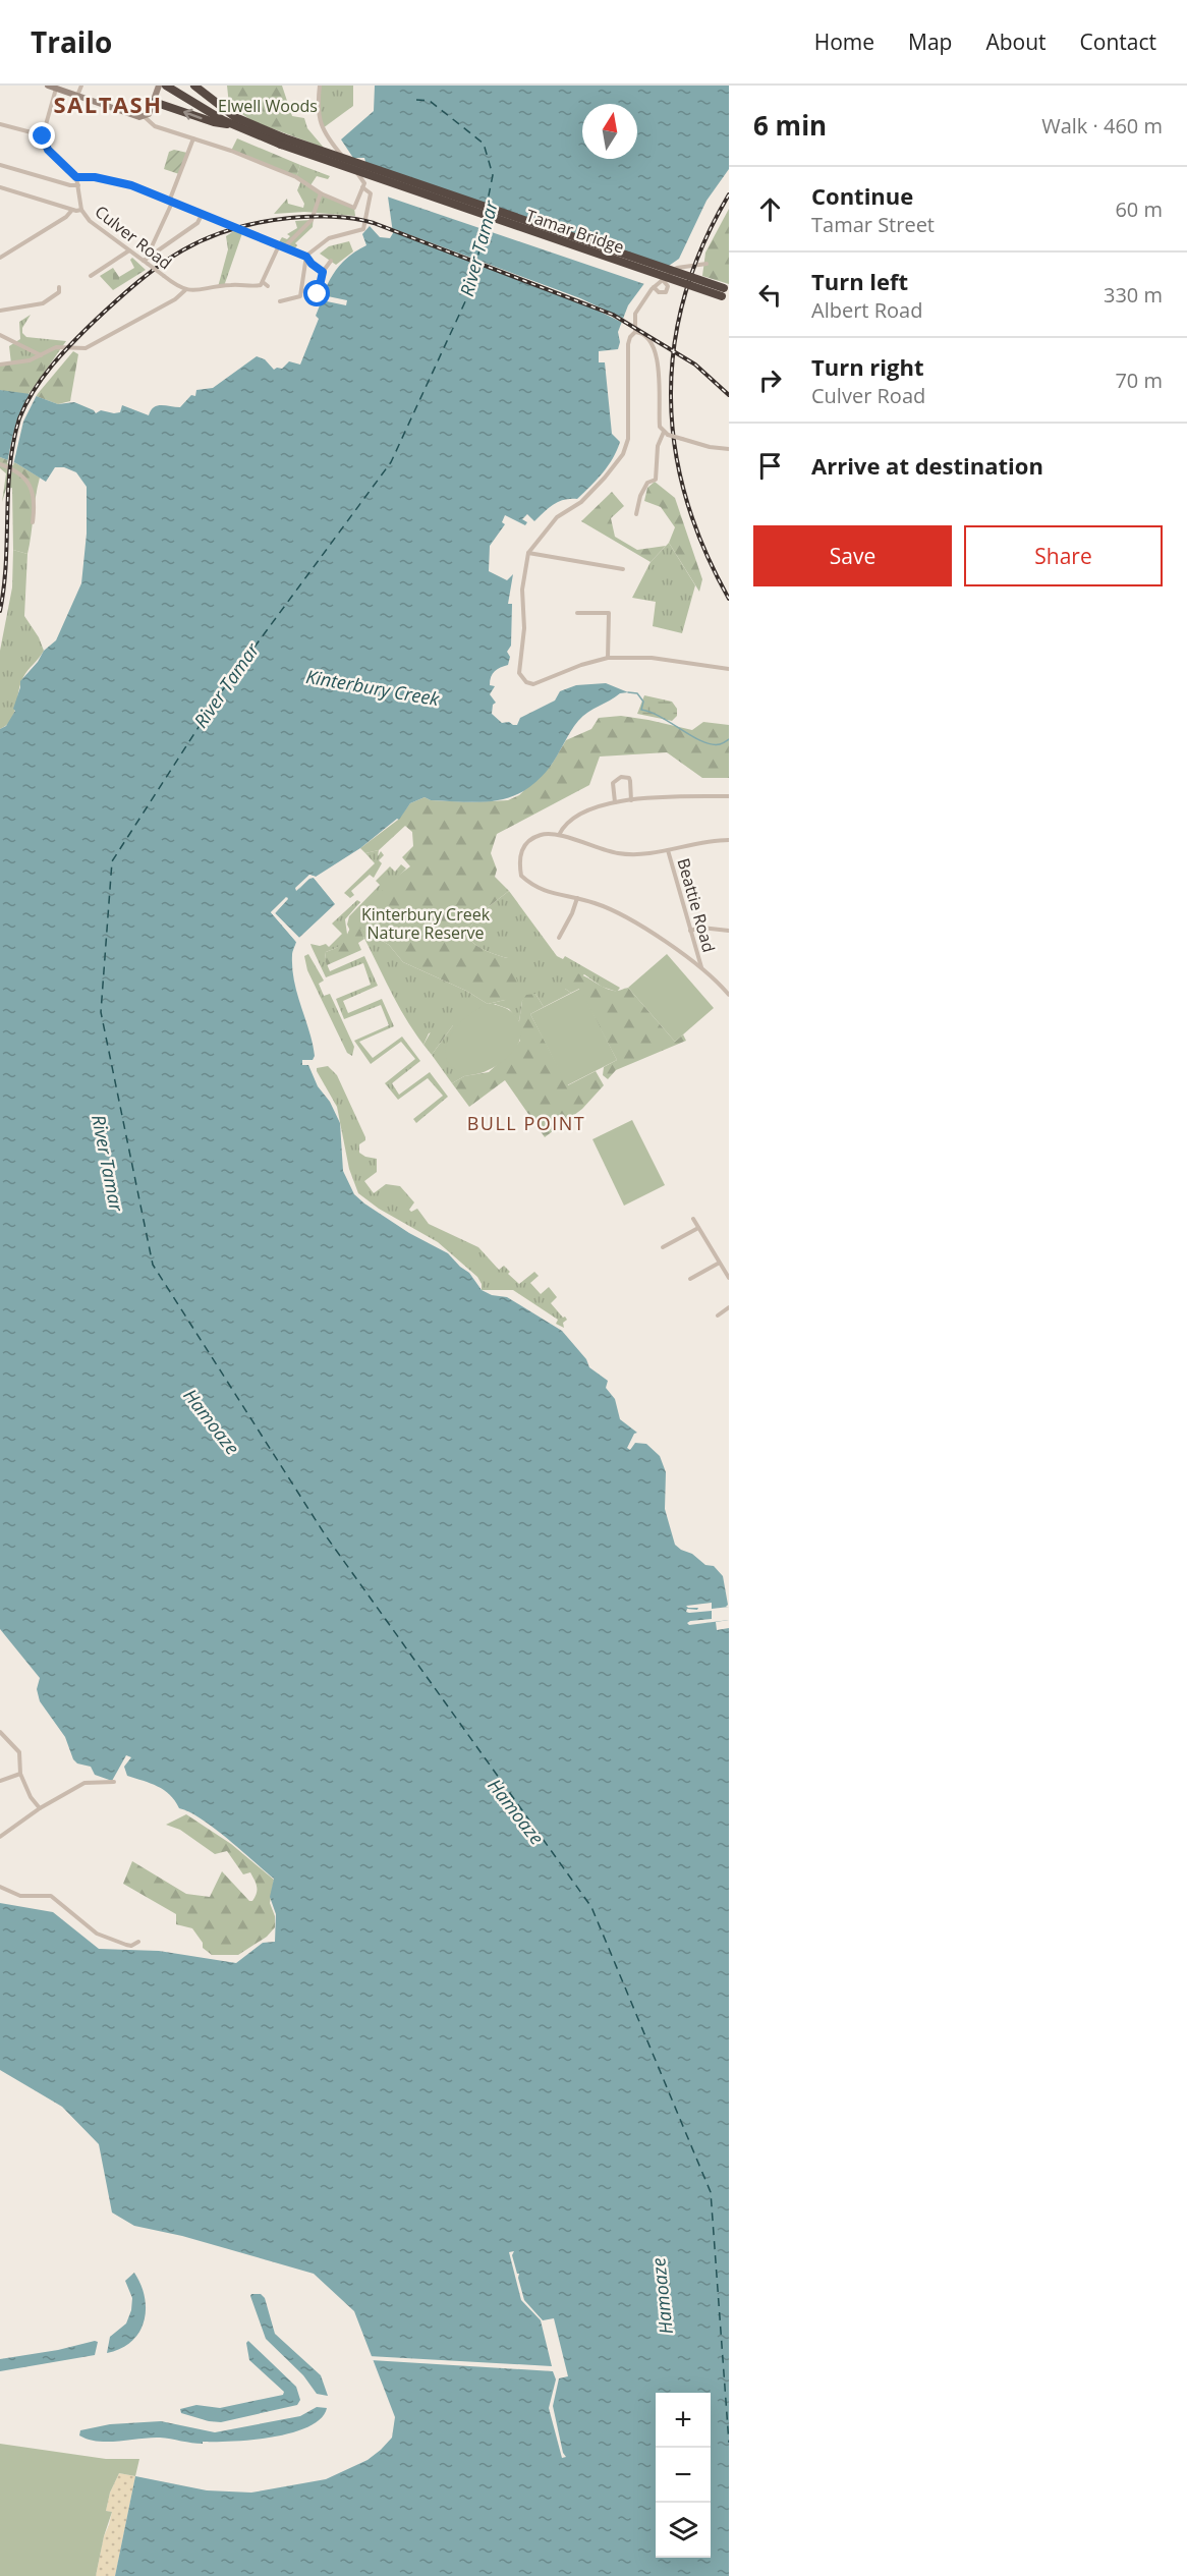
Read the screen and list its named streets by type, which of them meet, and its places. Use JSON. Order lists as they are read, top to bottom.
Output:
{
  "streets": {
    "highway": ["Tamar Bridge"],
    "street": ["Culver Road", "Beattie Road"]
  },
  "districts": ["SALTASH", "BULL POINT"],
  "water": ["River Tamar", "Kinterbury Creek", "Hamoaze"],
  "parks": ["Elwell Woods", "Kinterbury Creek Nature Reserve"],
  "north": "top",
  "page": {
    "header": "Trailo",
    "nav": [
      "Home",
      "Map",
      "About",
      "Contact"
    ],
    "heading": ["6 min", "Walk · 460 m"],
    "list": [
      ["Continue", "Tamar Street", "60 m"],
      ["Turn left", "Albert Road", "330 m"],
      ["Turn right", "Culver Road", "70 m"],
      "Arrive at destination"
    ],
    "buttons": ["Save", "Share"],
    "map_buttons": ["+", "−"]
  }
}
